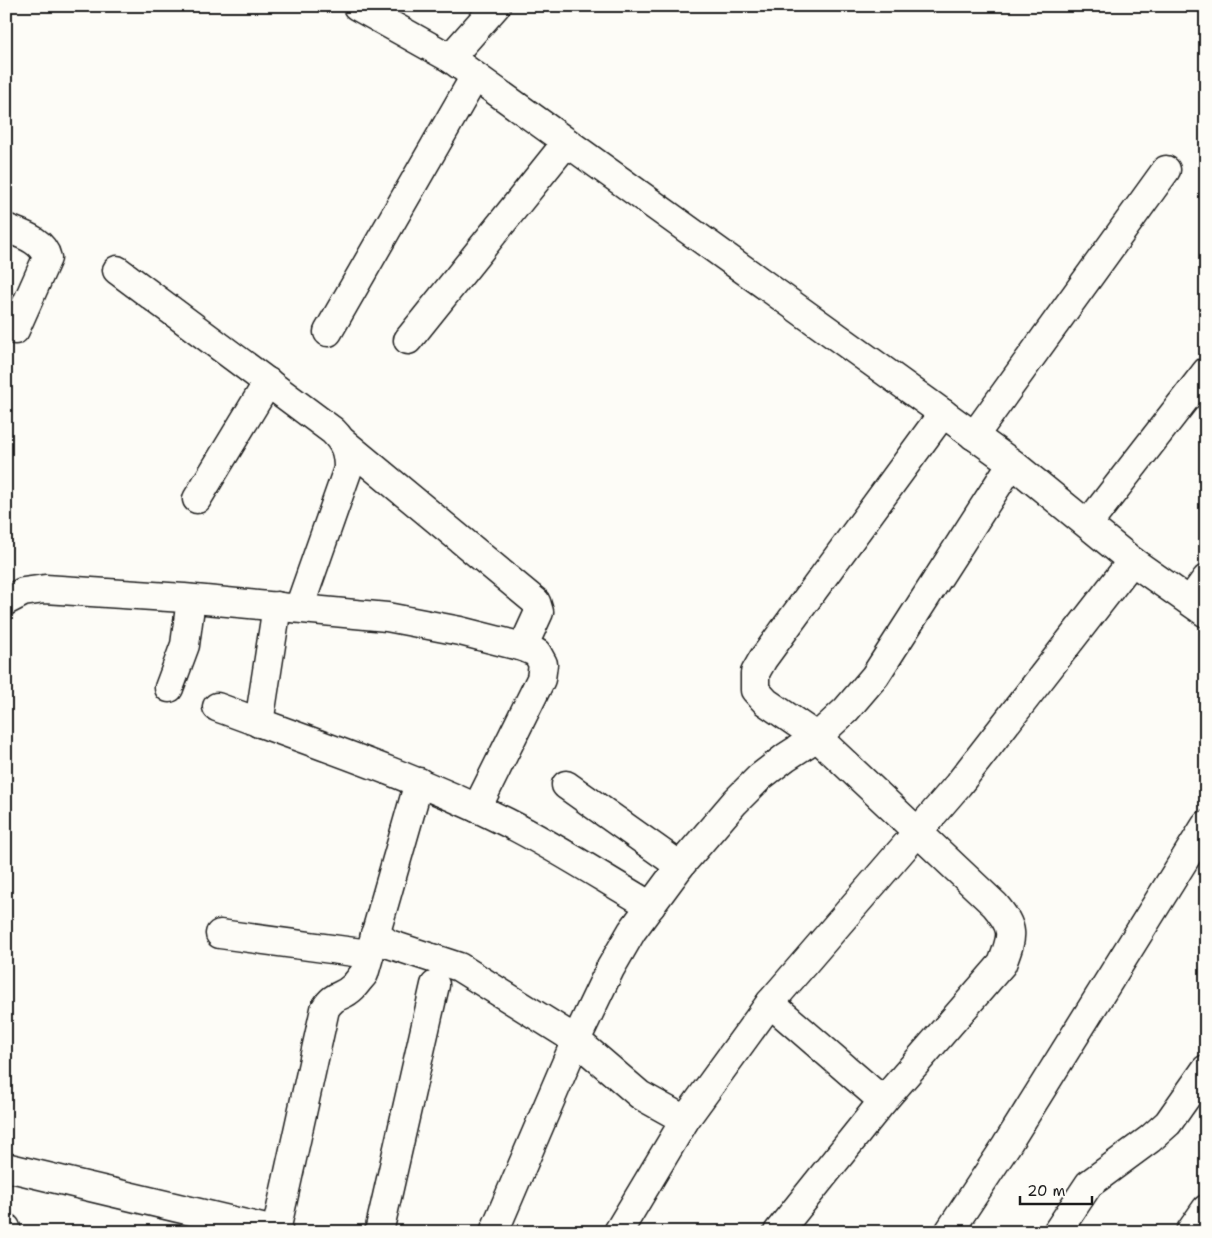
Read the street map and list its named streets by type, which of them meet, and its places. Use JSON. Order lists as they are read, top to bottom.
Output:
{
  "scale_bar": "20 m"
}
